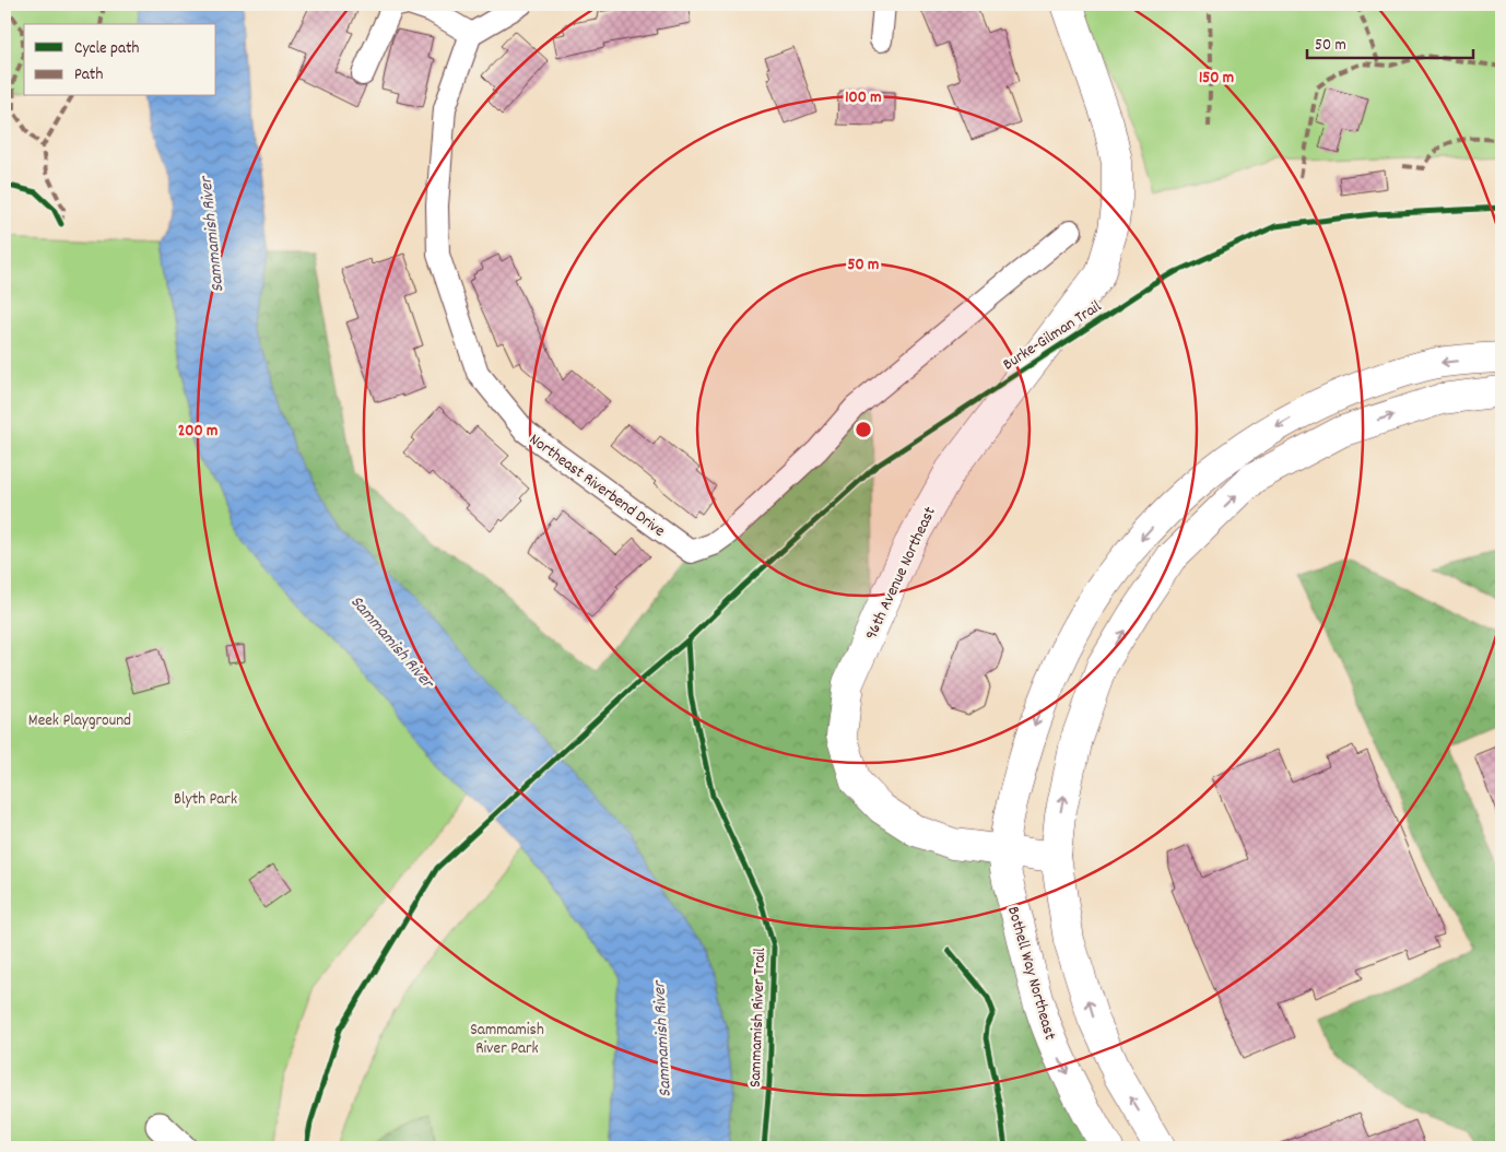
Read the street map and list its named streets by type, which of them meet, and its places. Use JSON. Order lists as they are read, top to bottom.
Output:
{
  "streets": {
    "main road": ["96th Avenue Northeast", "Bothell Way Northeast"],
    "street": ["Northeast Riverbend Drive"],
    "cycle path": ["Burke-Gilman Trail", "Sammamish River Trail"]
  },
  "crossings": [
    ["96th Avenue Northeast", "Bothell Way Northeast"]
  ],
  "water": ["Sammamish River"],
  "parks": ["Meek Playground", "Blyth Park", "Sammamish River Park"],
  "legend": ["Cycle path", "Path"],
  "scale_bar": "50 m",
  "rings": [
    "150 m",
    "100 m",
    "50 m",
    "200 m"
  ]
}
